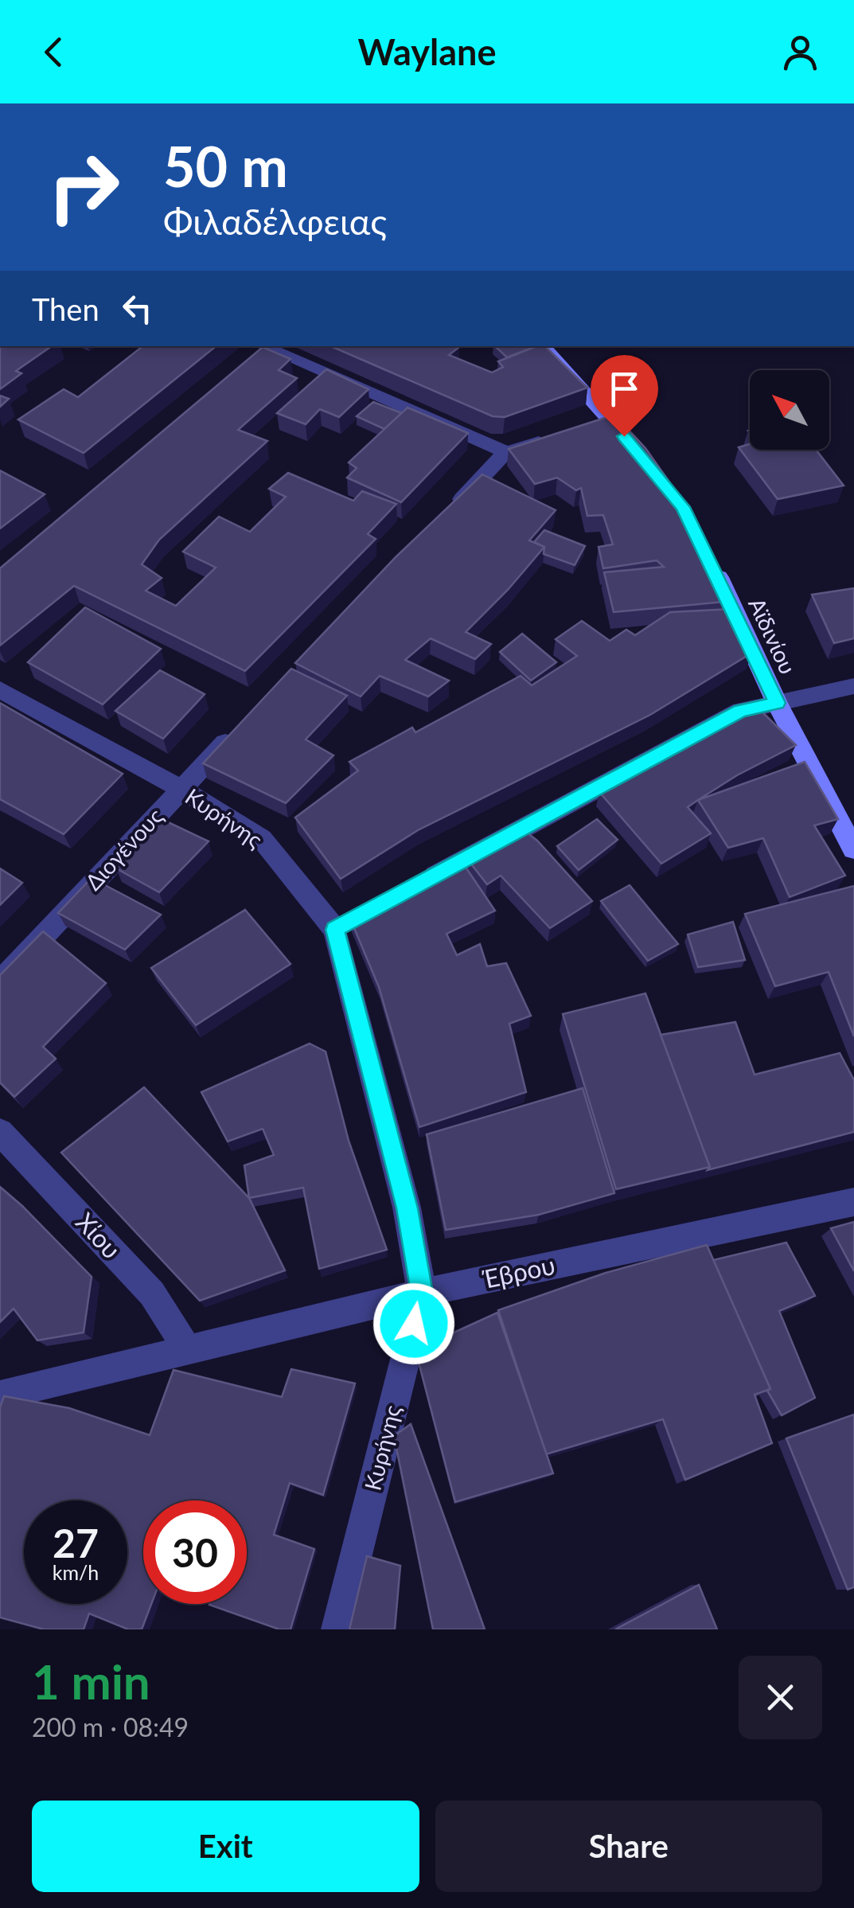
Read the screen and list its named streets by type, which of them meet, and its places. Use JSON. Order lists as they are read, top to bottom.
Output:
{
  "streets": {
    "street": [
      "Αϊδινίου",
      "Κυρήνης",
      "Διογένους",
      "Χίου",
      "Έβρου"
    ]
  },
  "crossings": [
    ["Κυρήνης", "Διογένους"],
    ["Κυρήνης", "Έβρου"],
    ["Χίου", "Έβρου"]
  ],
  "north": "top left",
  "page": {
    "header": "Waylane",
    "turn": ["50 m", "Φιλαδέλφειας"],
    "then": "Then",
    "speed": "27 km/h",
    "limit": "30",
    "heading": ["1 min", "200 m · 08:49"],
    "buttons": ["Exit", "Share"]
  }
}
